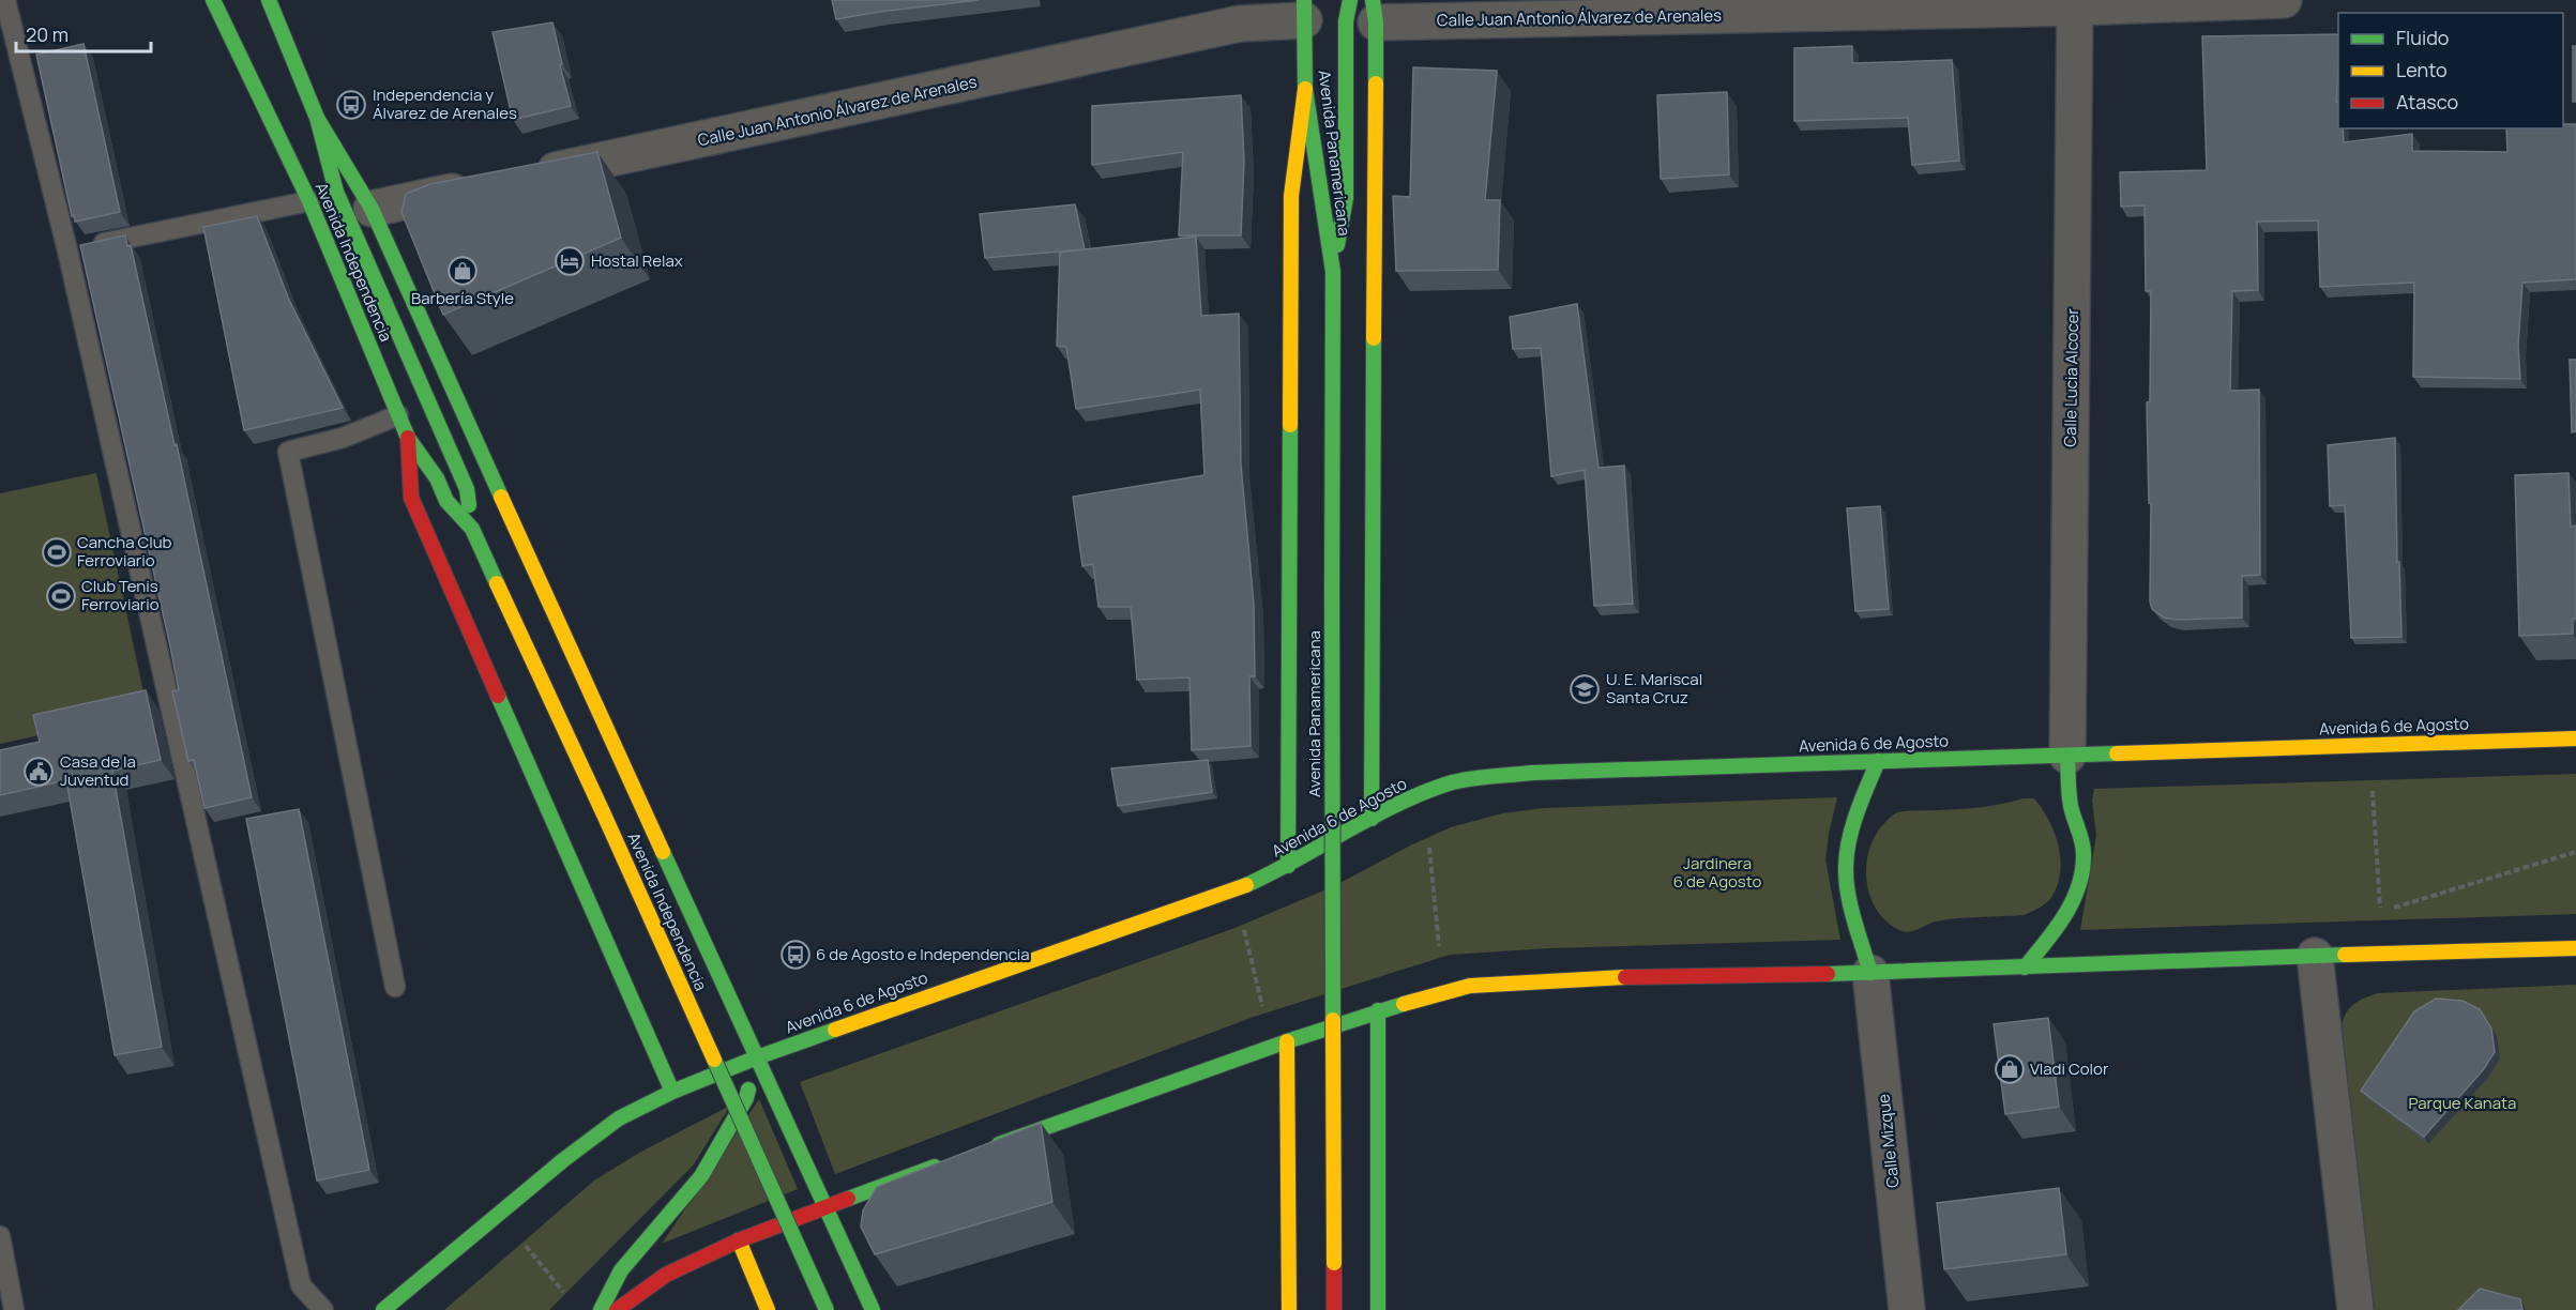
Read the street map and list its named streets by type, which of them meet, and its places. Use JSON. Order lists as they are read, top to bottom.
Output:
{
  "streets": {
    "main road": ["Avenida Panamericana", "Avenida Independencia", "Avenida 6 de Agosto"],
    "street": ["Calle Juan Antonio Álvarez de Arenales", "Calle Lucia Alcocer", "Calle Mizque"]
  },
  "crossings": [
    ["Calle Juan Antonio Álvarez de Arenales", "Avenida Panamericana"],
    ["Calle Juan Antonio Álvarez de Arenales", "Calle Lucia Alcocer"],
    ["Calle Lucia Alcocer", "Avenida 6 de Agosto"]
  ],
  "parks": ["Jardinera 6 de Agosto", "Parque Kanata"],
  "places": {
    "bus stop": ["Independencia y Álvarez de Arenales", "6 de Agosto e Independencia"],
    "hotel": ["Hostal Relax"],
    "shop": ["Barbería Style", "Vladi Color"],
    "sports": ["Cancha Club Ferroviario", "Club Tenis Ferroviario"],
    "school or university": ["U. E. Mariscal Santa Cruz"],
    "public building": ["Casa de la Juventud"]
  },
  "legend": ["Fluido", "Lento", "Atasco"],
  "scale_bar": "20 m"
}
